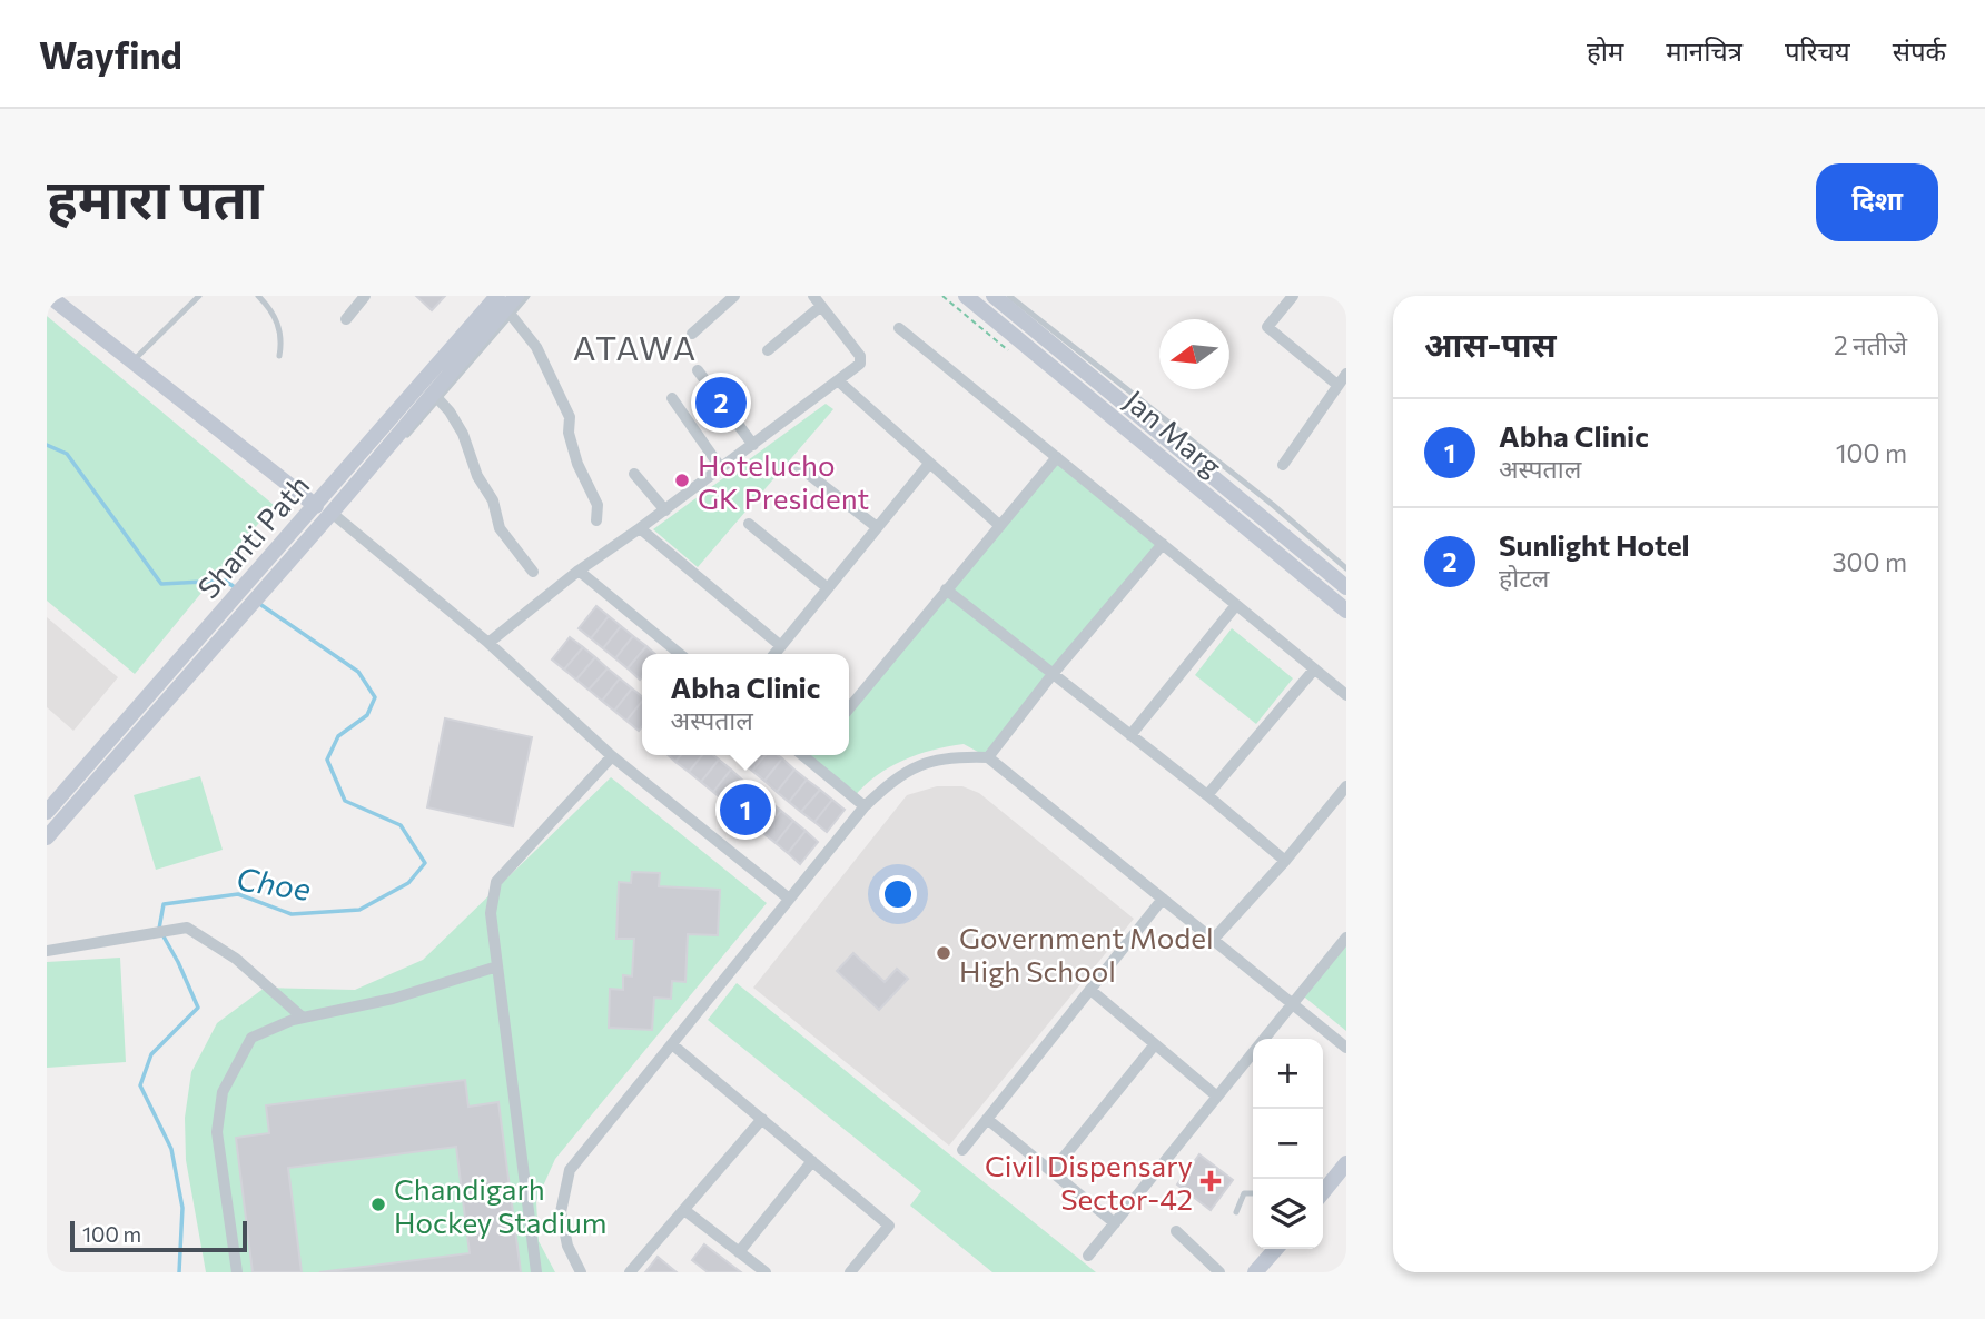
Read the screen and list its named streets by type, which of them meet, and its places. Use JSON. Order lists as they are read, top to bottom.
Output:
{
  "streets": {
    "main road": ["Jan Marg", "Shanti Path"]
  },
  "districts": ["ATAWA"],
  "water": ["Choe"],
  "places": {
    "other": ["Hotelucho GK President", "Government Model High School", "Chandigarh Hockey Stadium"],
    "health": ["Civil Dispensary Sector-42"]
  },
  "scale_bar": "100 m",
  "north": "left",
  "page": {
    "header": "Wayfind",
    "nav": [
      "होम",
      "मानचित्र",
      "परिचय",
      "संपर्क"
    ],
    "title": "हमारा पता",
    "buttons": "दिशा",
    "heading": ["आस-पास", "2 नतीजे"],
    "pins": ["2", "1"],
    "list": [
      {
        "mark": "1",
        "name": "Abha Clinic",
        "note": "अस्पताल",
        "value": "100 m"
      },
      {
        "mark": "2",
        "name": "Sunlight Hotel",
        "note": "होटल",
        "value": "300 m"
      }
    ],
    "popup": ["Abha Clinic", "अस्पताल"],
    "map_buttons": ["+", "−"],
    "scale": "100 m"
  }
}
